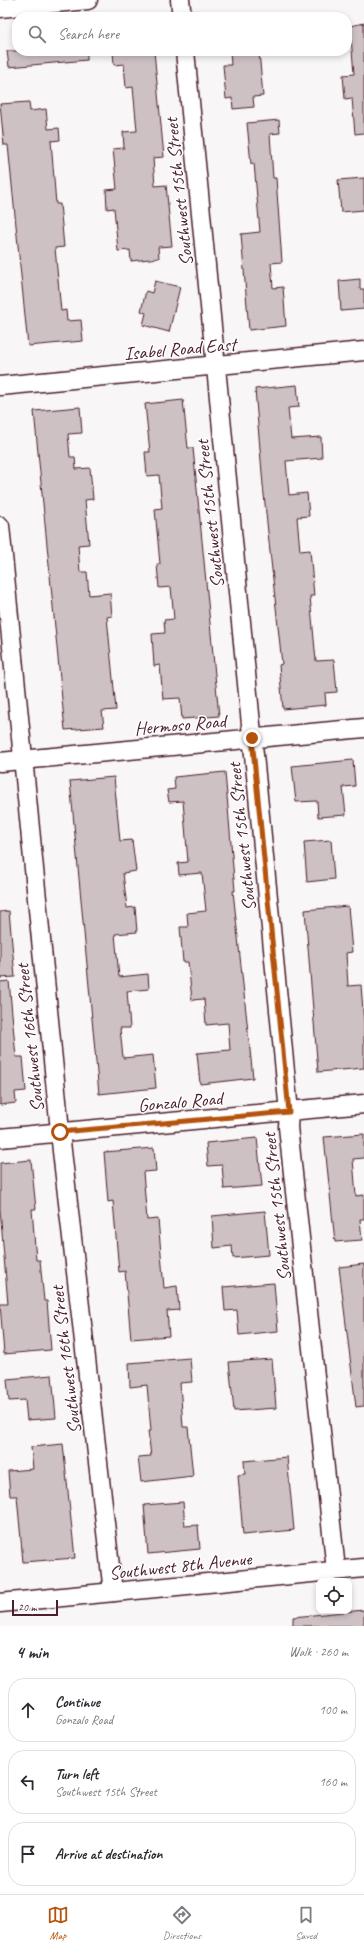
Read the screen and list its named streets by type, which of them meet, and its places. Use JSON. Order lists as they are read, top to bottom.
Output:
{
  "streets": {
    "street": [
      "Southwest 15th Street",
      "Isabel Road East",
      "Hermoso Road",
      "Southwest 16th Street",
      "Gonzalo Road",
      "Southwest 8th Avenue"
    ]
  },
  "crossings": [
    ["Southwest 15th Street", "Isabel Road East"],
    ["Southwest 15th Street", "Hermoso Road"],
    ["Southwest 15th Street", "Gonzalo Road"],
    ["Southwest 15th Street", "Southwest 8th Avenue"],
    ["Hermoso Road", "Southwest 16th Street"],
    ["Southwest 16th Street", "Gonzalo Road"],
    ["Southwest 16th Street", "Southwest 8th Avenue"]
  ],
  "scale_bar": "20 m",
  "page": {
    "search": "Search here",
    "scale": "20 m",
    "heading": ["4 min", "Walk · 260 m"],
    "list": [
      ["Continue", "Gonzalo Road", "100 m"],
      ["Turn left", "Southwest 15th Street", "160 m"],
      "Arrive at destination"
    ],
    "nav": ["Map", "Directions", "Saved"]
  }
}
